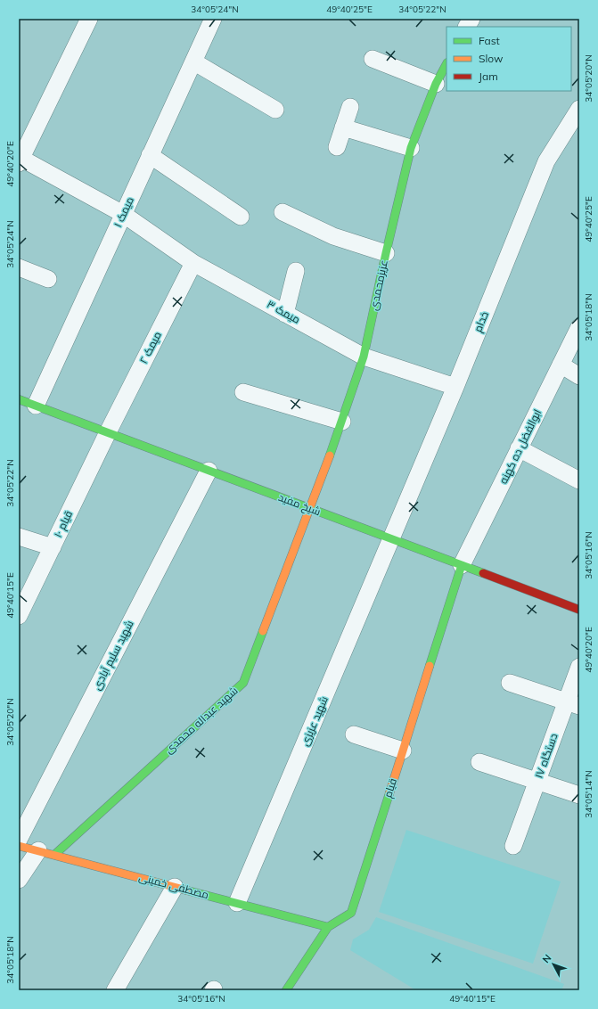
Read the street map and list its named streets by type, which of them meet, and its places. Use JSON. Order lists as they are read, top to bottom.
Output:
{
  "streets": {
    "street": [
      "میمک ۱",
      "عزیزمحمدی",
      "میمک ۳",
      "خدام",
      "میمک ۲",
      "ابوالفضل ده کهنه",
      "شیخ مفید",
      "قیام ۱۰",
      "شهید سلیم آبادی",
      "شهید عبداله محمدی",
      "شهید عزیزی",
      "۱۷ دستگاه",
      "قیام",
      "مصطفی خمینی"
    ]
  },
  "crossings": [
    ["میمک ۱", "میمک ۳"],
    ["میمک ۱", "شیخ مفید"],
    ["عزیزمحمدی", "میمک ۳"],
    ["عزیزمحمدی", "شیخ مفید"],
    ["عزیزمحمدی", "شهید عبداله محمدی"],
    ["میمک ۳", "خدام"],
    ["میمک ۳", "میمک ۲"],
    ["خدام", "شیخ مفید"],
    ["خدام", "شهید عزیزی"],
    ["میمک ۲", "شیخ مفید"],
    ["میمک ۲", "قیام ۱۰"],
    ["ابوالفضل ده کهنه", "شیخ مفید"],
    ["ابوالفضل ده کهنه", "قیام"],
    ["شیخ مفید", "قیام ۱۰"],
    ["شیخ مفید", "شهید سلیم آبادی"],
    ["شیخ مفید", "شهید عبداله محمدی"],
    ["شیخ مفید", "شهید عزیزی"],
    ["شیخ مفید", "قیام"],
    ["شهید عبداله محمدی", "مصطفی خمینی"],
    ["شهید عزیزی", "مصطفی خمینی"],
    ["قیام", "مصطفی خمینی"]
  ],
  "legend": ["Fast", "Slow", "Jam"],
  "north": "top left",
  "coordinates": [
    "34°05'24\"N",
    "49°40'25\"E",
    "34°05'22\"N",
    "34°05'20\"N",
    "49°40'20\"E",
    "34°05'18\"N",
    "34°05'16\"N",
    "49°40'15\"E",
    "34°05'14\"N"
  ]
}
